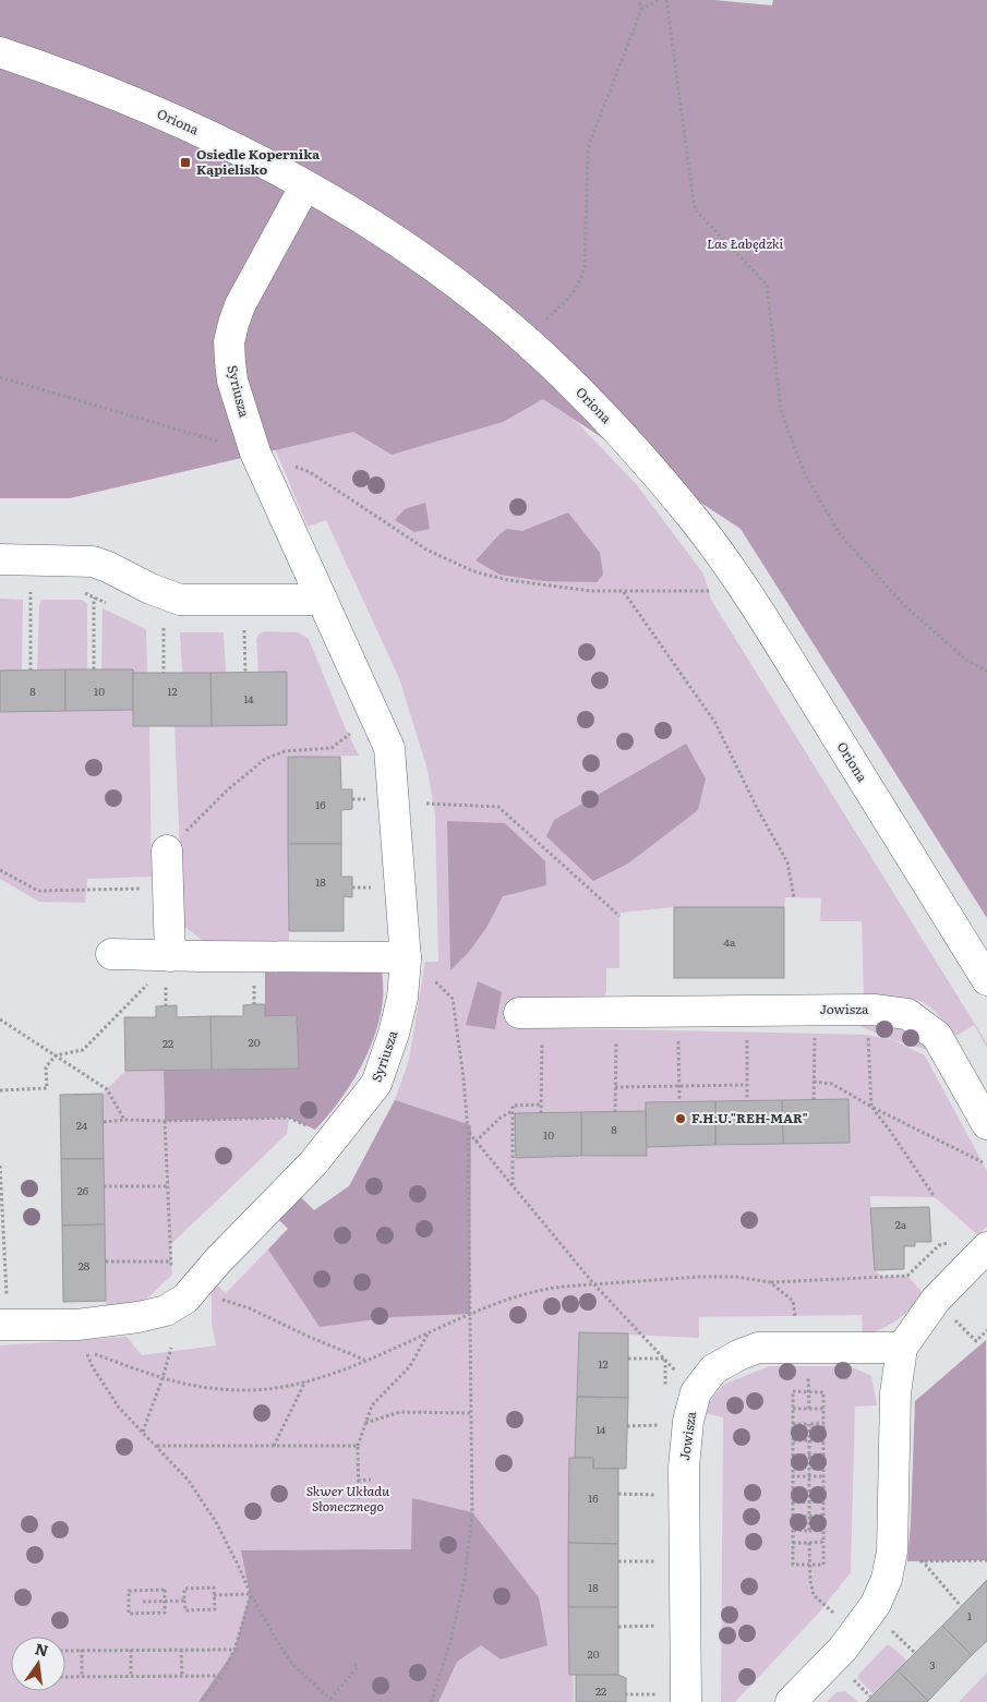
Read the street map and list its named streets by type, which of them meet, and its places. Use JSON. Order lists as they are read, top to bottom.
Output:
{
  "streets": {
    "street": ["Oriona", "Syriusza", "Jowisza"]
  },
  "crossings": [
    ["Oriona", "Syriusza"]
  ],
  "parks": ["Las Łabędzki", "Skwer Układu Słonecznego"],
  "places": {
    "transit": ["Osiedle Kopernika Kąpielisko"],
    "other": ["F.H.U.\"REH-MAR\""]
  },
  "house_numbers": [
    "8",
    "10",
    "12",
    "14",
    "16",
    "18",
    "4a",
    "20",
    "22",
    "24",
    "8",
    "10",
    "26",
    "2a",
    "28",
    "12",
    "14",
    "16",
    "18",
    "1",
    "20",
    "3",
    "22"
  ],
  "north": "top"
}
